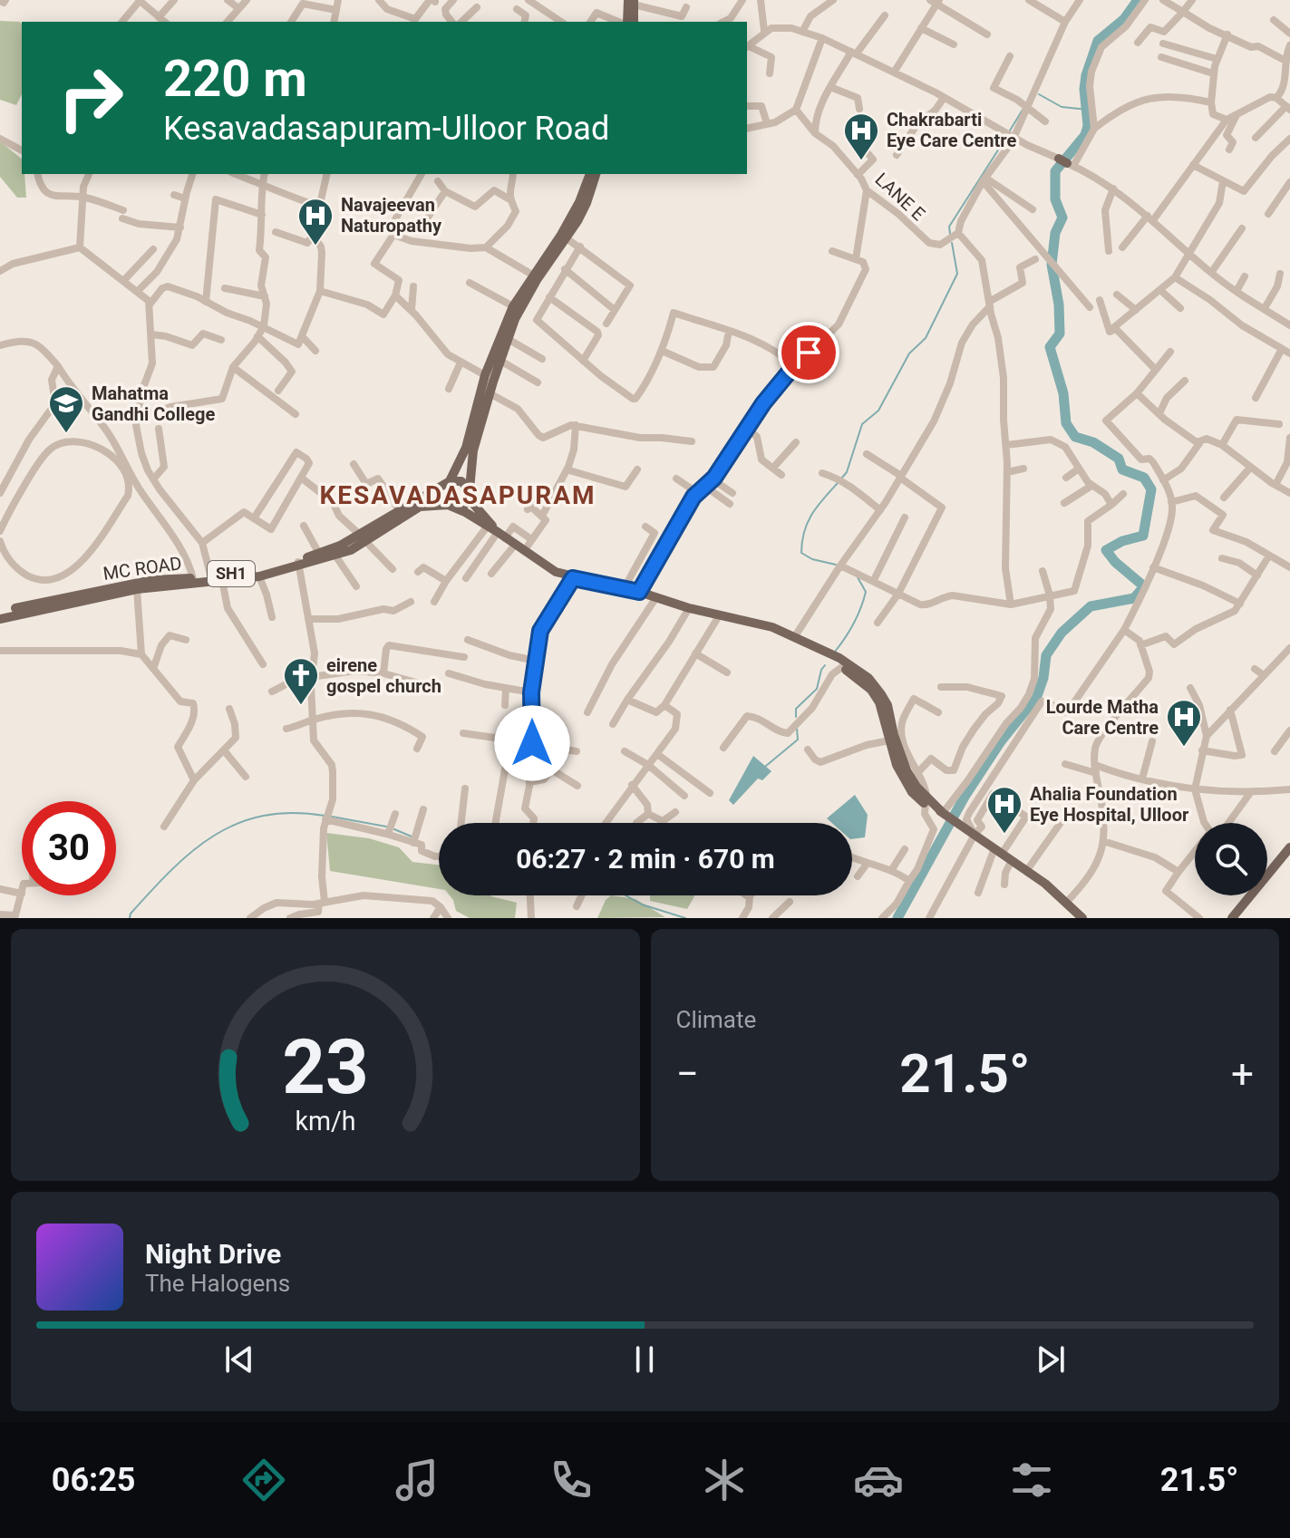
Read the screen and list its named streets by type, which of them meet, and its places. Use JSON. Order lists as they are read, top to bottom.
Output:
{
  "streets": {
    "main road": ["MC ROAD", "SH1"],
    "street": ["LANE E"]
  },
  "districts": ["KESAVADASAPURAM"],
  "places": {
    "hospital": [
      "Chakrabarti Eye Care Centre",
      "Navajeevan Naturopathy",
      "Lourde Matha Care Centre",
      "Ahalia Foundation Eye Hospital, Ulloor"
    ],
    "school or university": ["Mahatma Gandhi College"],
    "church": ["eirene gospel church"]
  },
  "page": {
    "turn": ["220 m", "Kesavadasapuram-Ulloor Road"],
    "limit": "30",
    "trip": "06:27 · 2 min · 670 m",
    "tile": "Climate",
    "heat": ["−", "21.5°", "+"],
    "song": ["Night Drive", "The Halogens"],
    "tabs": ["06:25", "21.5°"],
    "gauge": ["23", "km/h"]
  }
}
